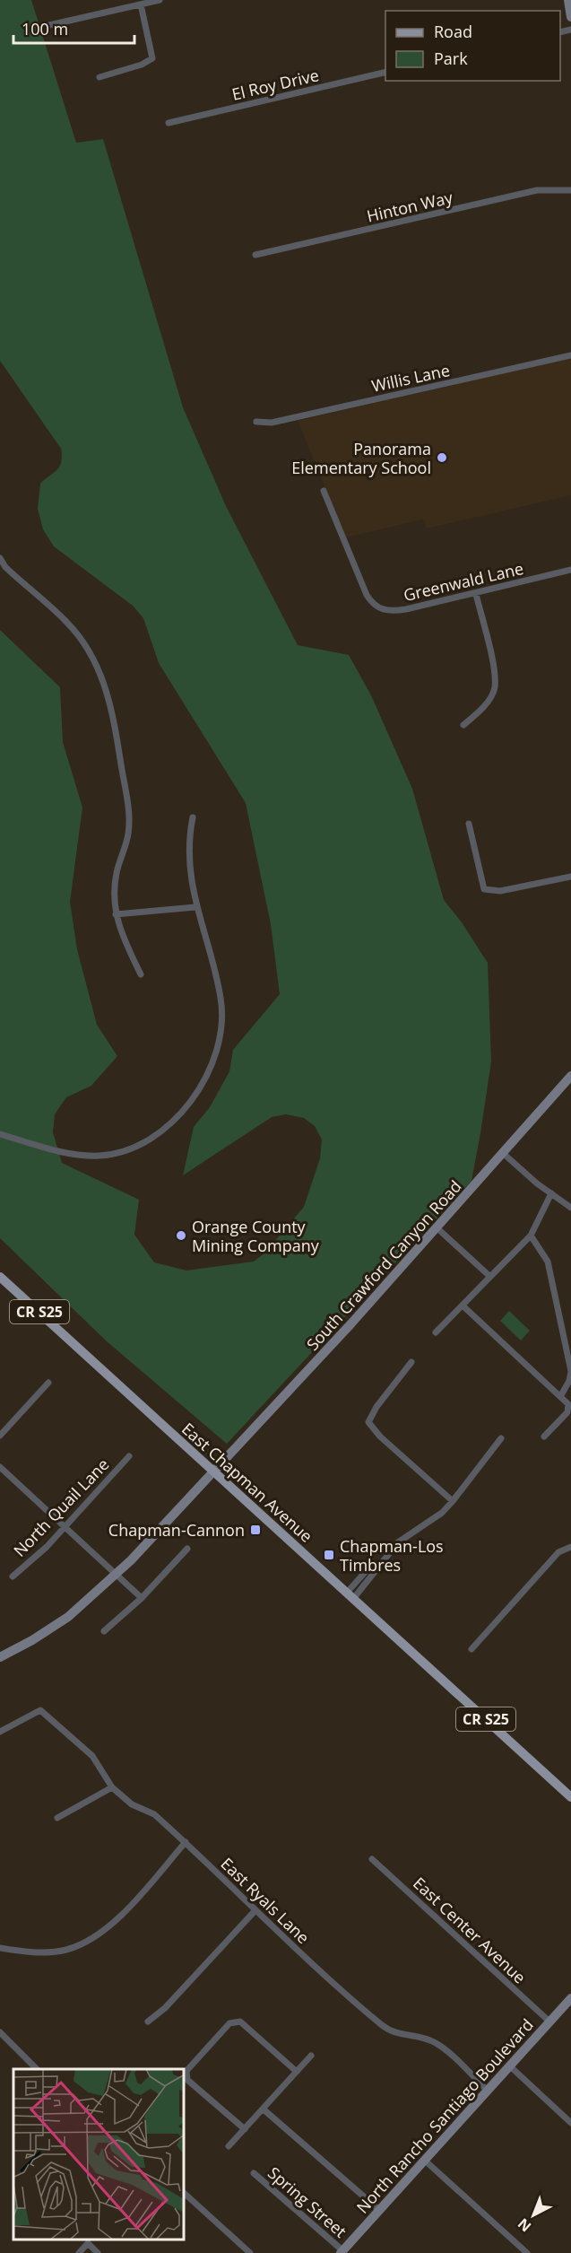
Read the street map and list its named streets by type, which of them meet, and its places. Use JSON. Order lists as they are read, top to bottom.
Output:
{
  "streets": {
    "main road": [
      "South Crawford Canyon Road",
      "CR S25",
      "East Chapman Avenue",
      "North Rancho Santiago Boulevard"
    ],
    "street": [
      "El Roy Drive",
      "Hinton Way",
      "Willis Lane",
      "Greenwald Lane",
      "North Quail Lane",
      "East Ryals Lane",
      "East Center Avenue",
      "Spring Street"
    ]
  },
  "crossings": [
    ["South Crawford Canyon Road", "East Chapman Avenue"],
    ["East Ryals Lane", "North Rancho Santiago Boulevard"],
    ["East Center Avenue", "North Rancho Santiago Boulevard"],
    ["North Rancho Santiago Boulevard", "Spring Street"]
  ],
  "places": {
    "other": ["Panorama Elementary School", "Orange County Mining Company"],
    "transit": ["Chapman-Cannon", "Chapman-Los Timbres"]
  },
  "legend": ["Road", "Park"],
  "scale_bar": "100 m",
  "north": "bottom left"
}
